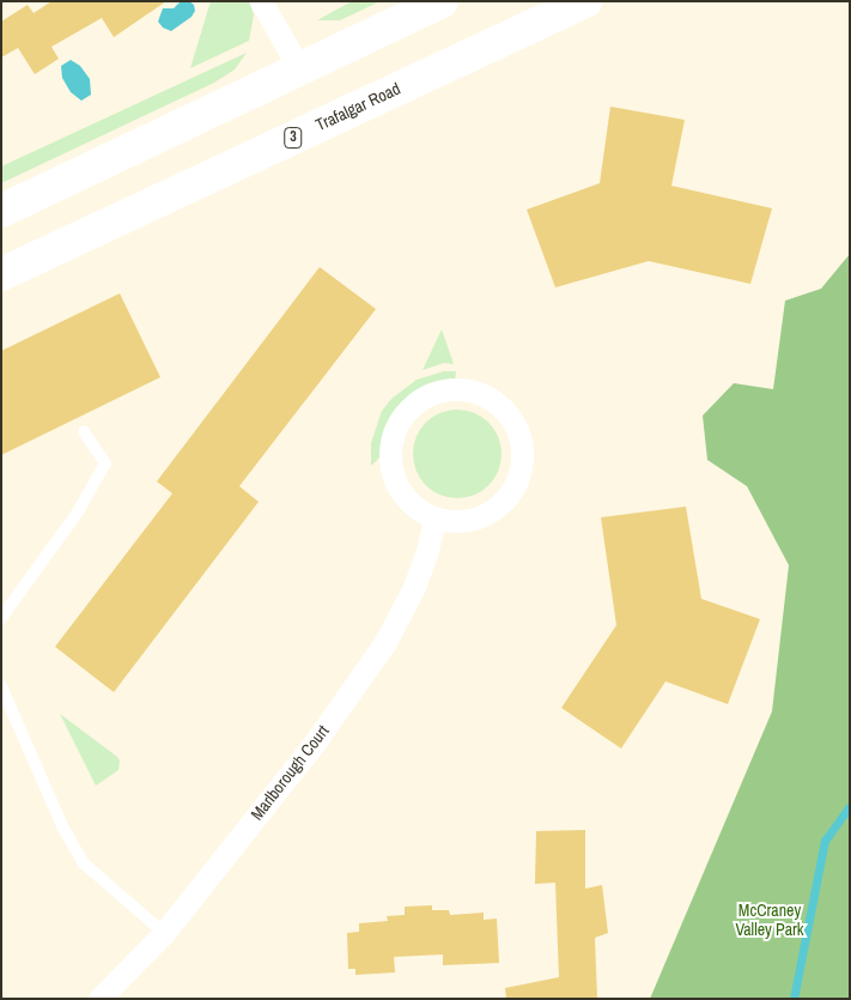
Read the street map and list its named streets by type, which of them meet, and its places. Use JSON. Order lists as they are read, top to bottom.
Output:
{
  "streets": {
    "main road": ["Trafalgar Road", "3"],
    "street": ["Marlborough Court"]
  },
  "parks": ["McCraney Valley Park"]
}
